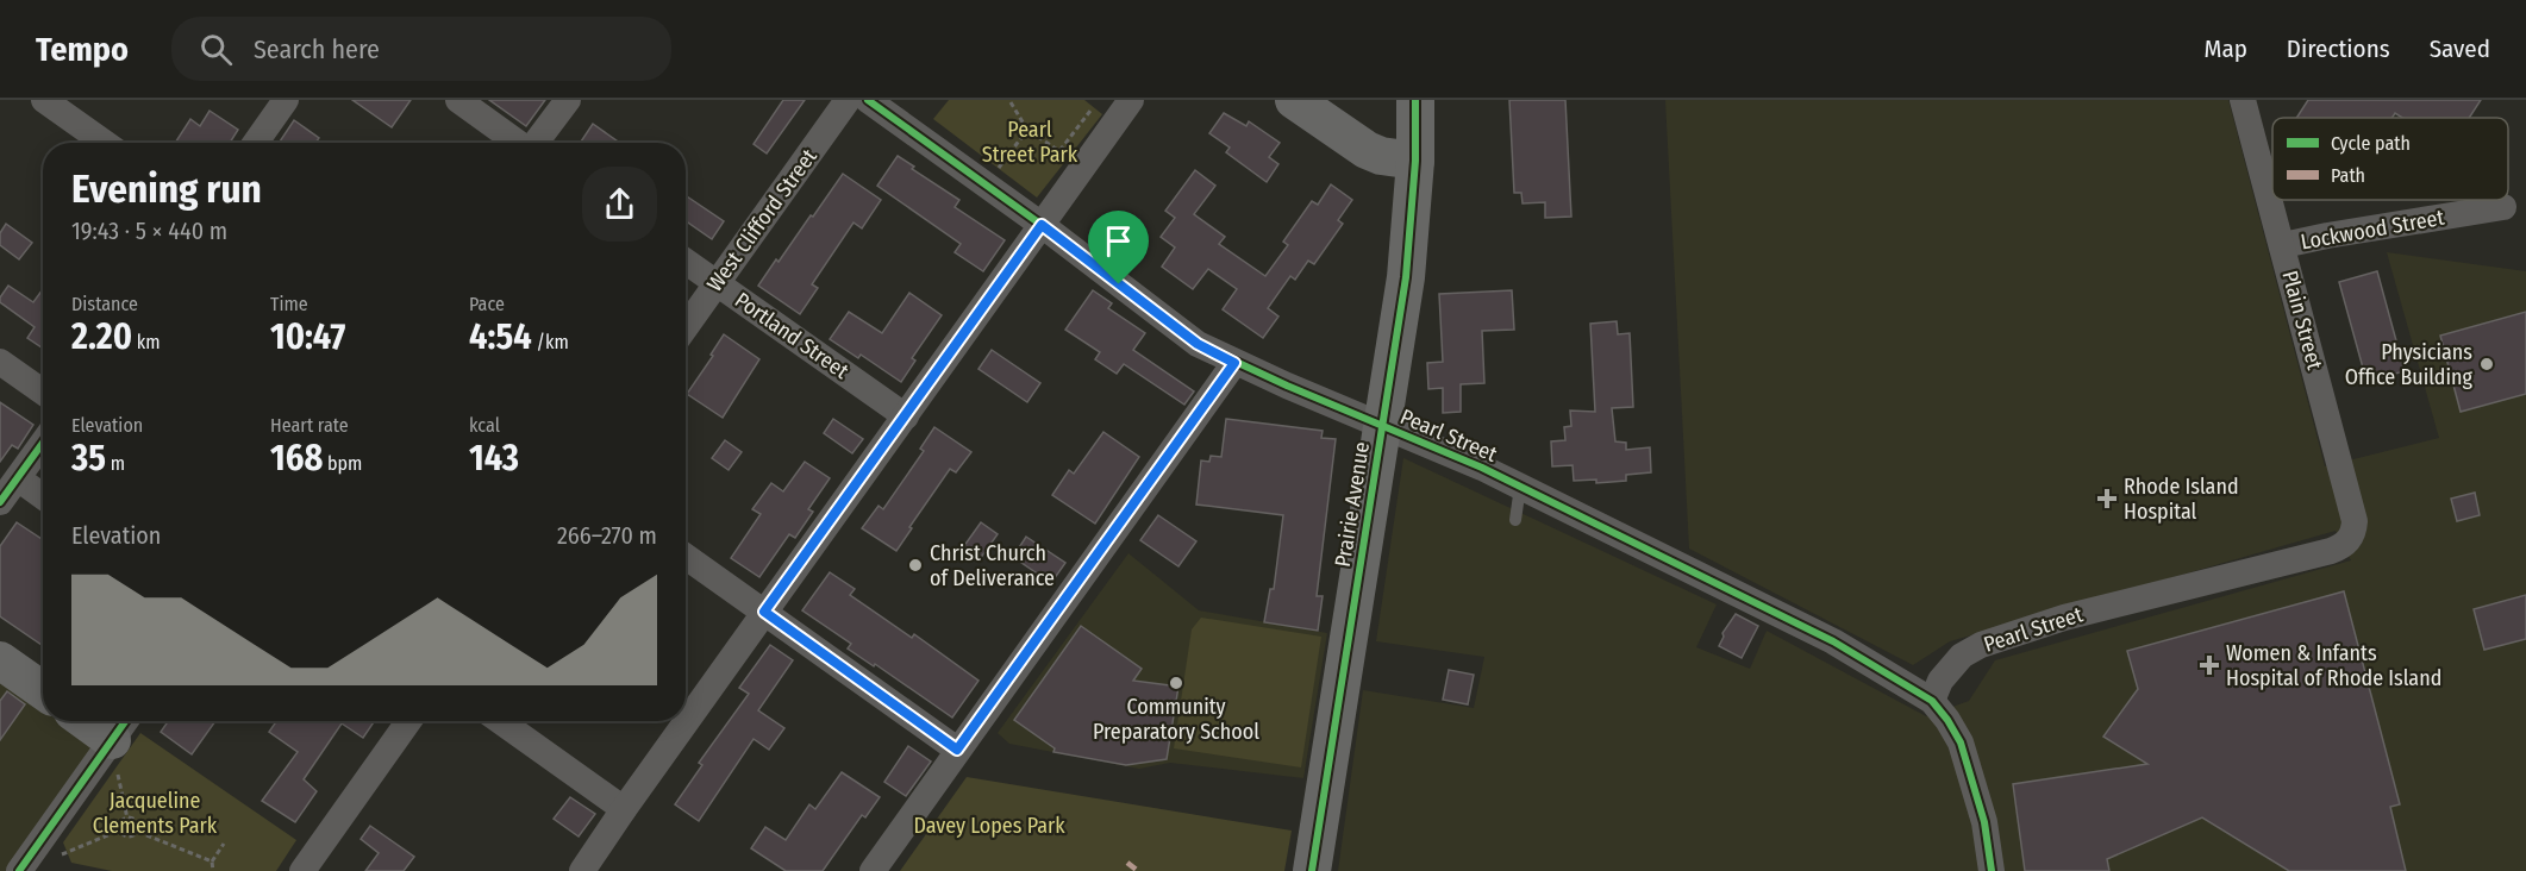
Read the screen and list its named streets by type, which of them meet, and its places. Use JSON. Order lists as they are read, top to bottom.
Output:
{
  "streets": {
    "street": [
      "West Clifford Street",
      "Lockwood Street",
      "Plain Street",
      "Portland Street",
      "Pearl Street",
      "Prairie Avenue"
    ]
  },
  "crossings": [
    ["West Clifford Street", "Portland Street"],
    ["Lockwood Street", "Plain Street"],
    ["Plain Street", "Pearl Street"],
    ["Pearl Street", "Prairie Avenue"]
  ],
  "parks": ["Pearl Street Park", "Jacqueline Clements Park", "Davey Lopes Park"],
  "places": {
    "other": ["Physicians Office Building", "Christ Church of Deliverance", "Community Preparatory School"],
    "health": ["Rhode Island Hospital", "Women & Infants Hospital of Rhode Island"]
  },
  "legend": ["Cycle path", "Path"],
  "page": {
    "header": "Tempo",
    "search": "Search here",
    "nav": ["Map", "Directions", "Saved"],
    "heading": ["Evening run", "19:43 · 5 × 440 m"],
    "stats": [
      ["Distance", "2.20 km"],
      ["Time", "10:47"],
      ["Pace", "4:54 /km"],
      ["Elevation", "35 m"],
      ["Heart rate", "168 bpm"],
      ["kcal", "143"]
    ],
    "chart": ["Elevation", "266–270 m"]
  }
}
